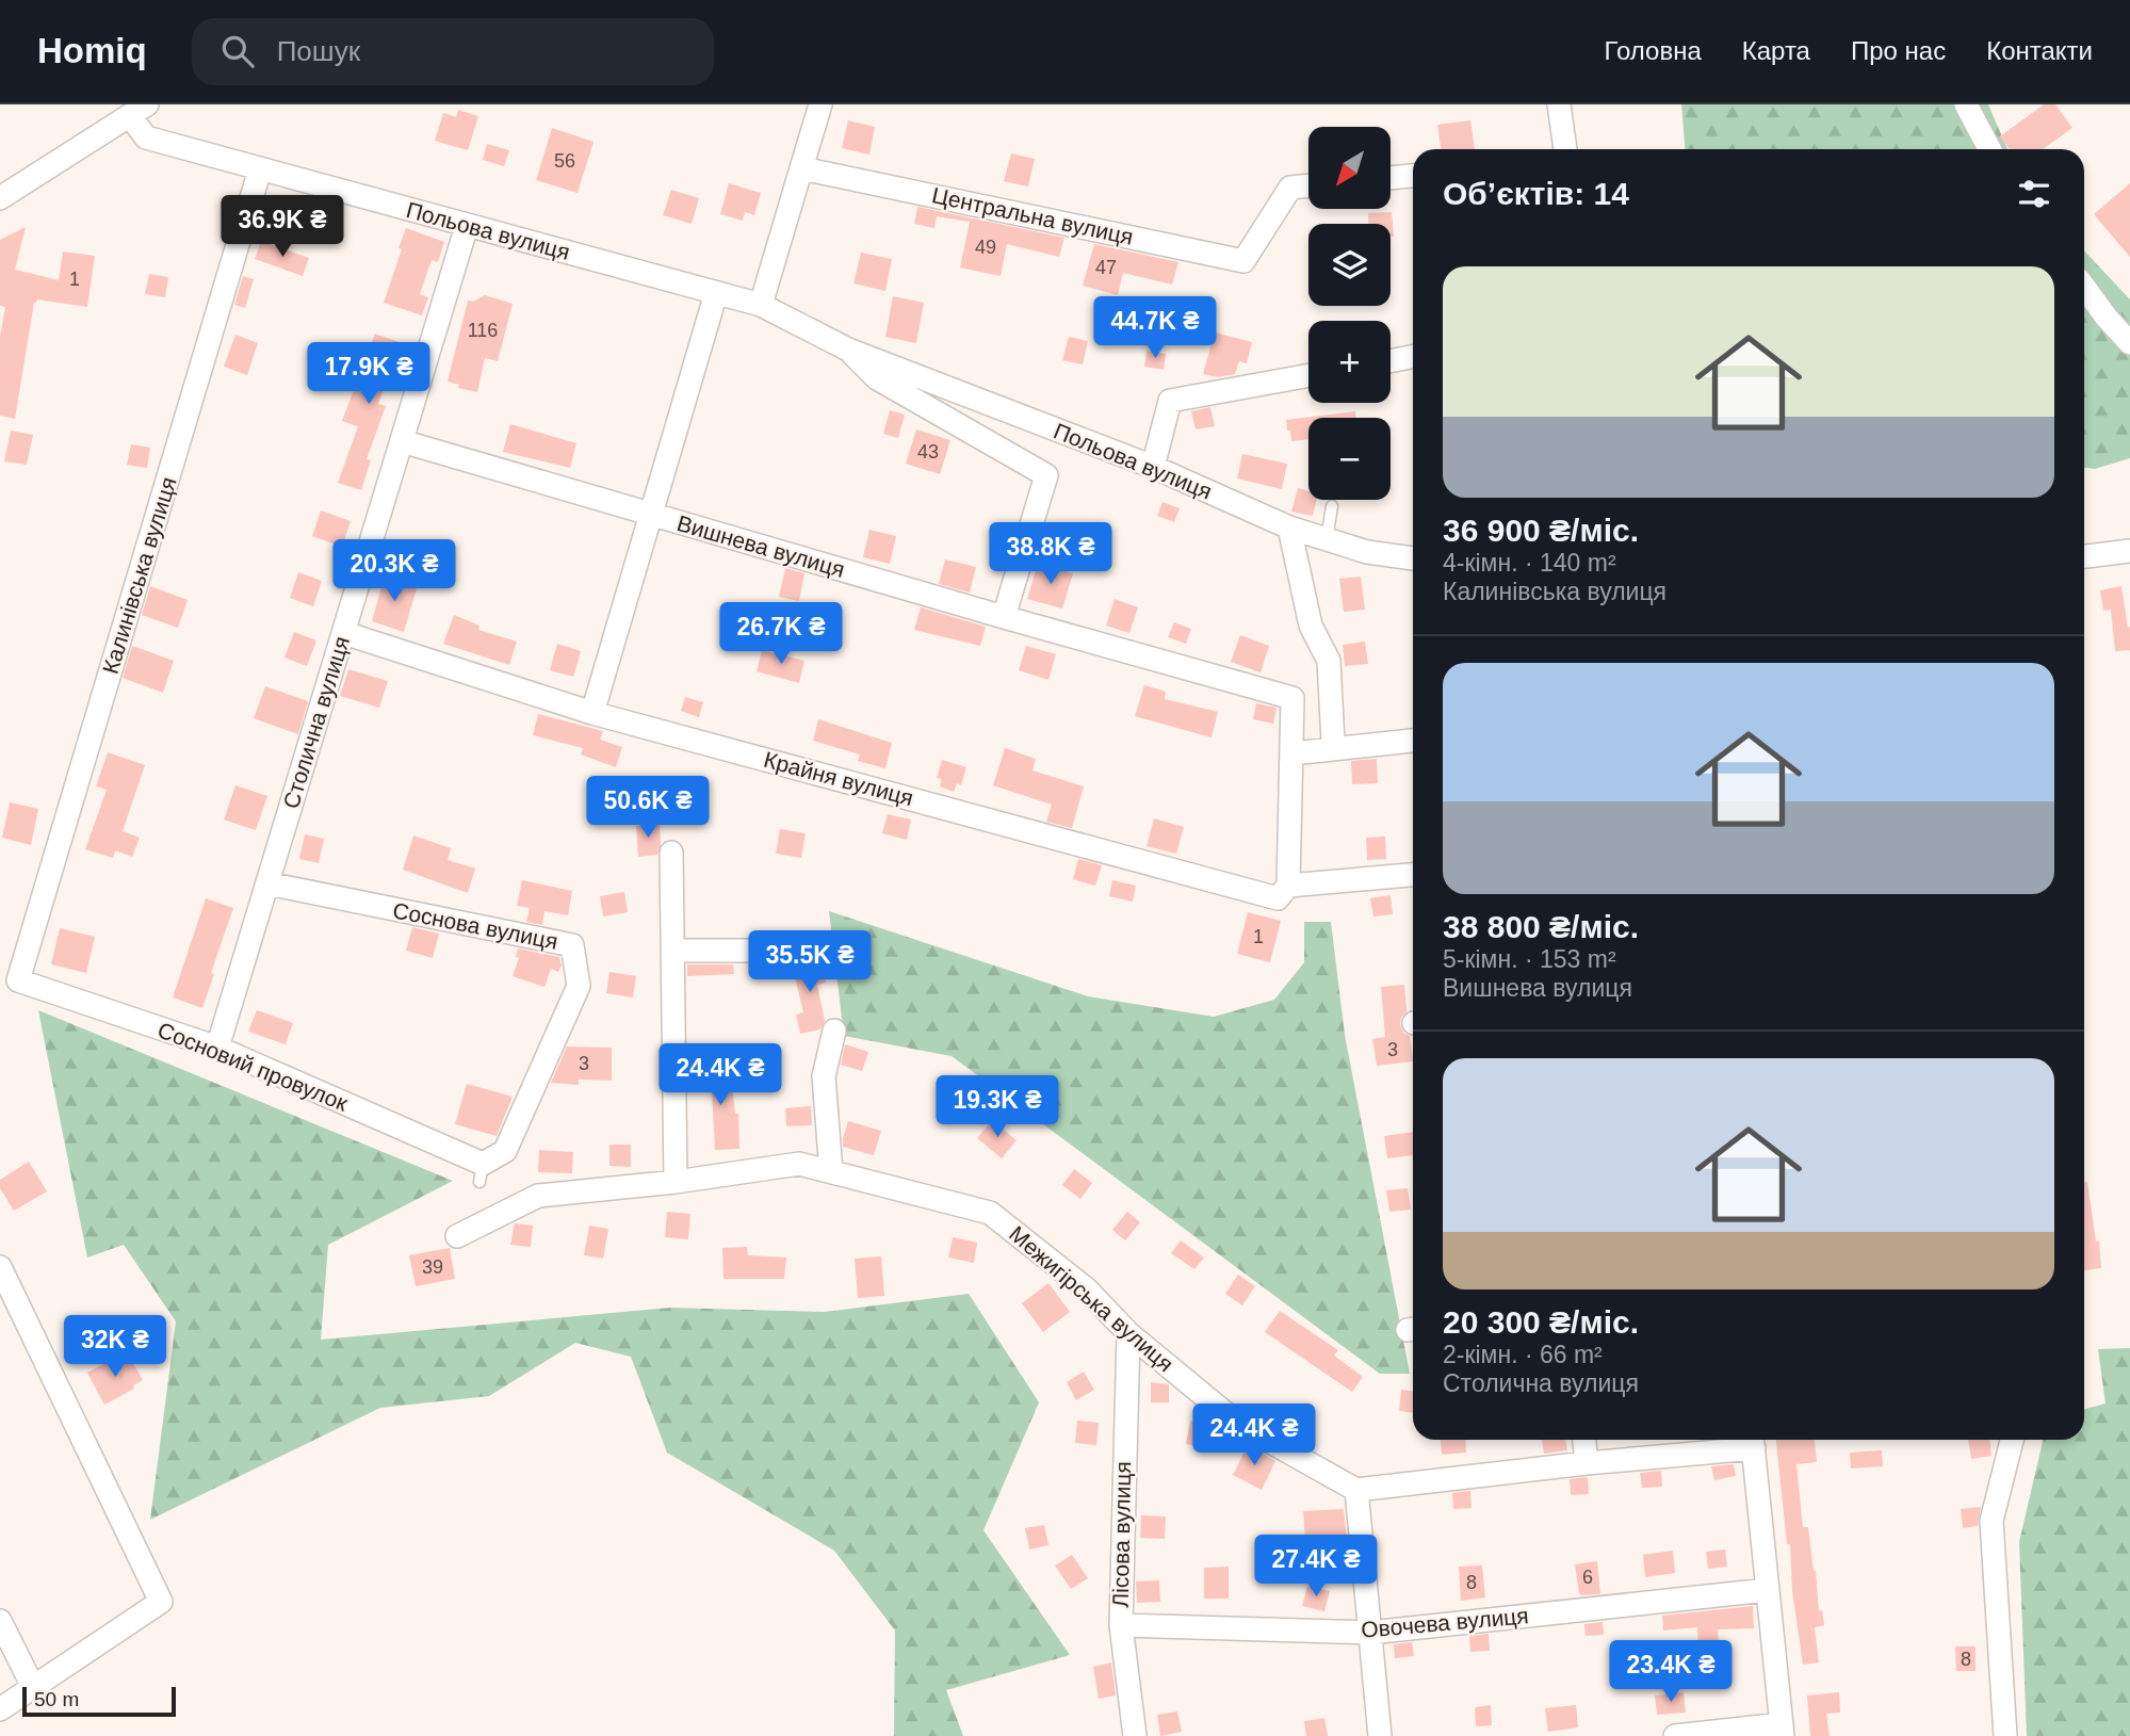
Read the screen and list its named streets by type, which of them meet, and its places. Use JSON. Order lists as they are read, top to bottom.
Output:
{
  "streets": {
    "street": [
      "Центральна вулиця",
      "Польова вулиця",
      "Вишнева вулиця",
      "Калинівська вулиця",
      "Столична вулиця",
      "Крайня вулиця",
      "Соснова вулиця",
      "Сосновий провулок",
      "Межигірська вулиця",
      "Лісова вулиця",
      "Овочева вулиця"
    ]
  },
  "crossings": [
    ["Польова вулиця", "Вишнева вулиця"],
    ["Польова вулиця", "Калинівська вулиця"],
    ["Польова вулиця", "Столична вулиця"],
    ["Вишнева вулиця", "Столична вулиця"],
    ["Калинівська вулиця", "Сосновий провулок"],
    ["Столична вулиця", "Крайня вулиця"],
    ["Столична вулиця", "Соснова вулиця"],
    ["Столична вулиця", "Сосновий провулок"],
    ["Соснова вулиця", "Сосновий провулок"],
    ["Межигірська вулиця", "Лісова вулиця"],
    ["Лісова вулиця", "Овочева вулиця"]
  ],
  "house_numbers": [
    "56",
    "49",
    "47",
    "1",
    "116",
    "43",
    "1",
    "3",
    "3",
    "39",
    "6",
    "8",
    "8"
  ],
  "scale_bar": "50 m",
  "north": "bottom left",
  "page": {
    "header": "Homiq",
    "search": "Пошук",
    "nav": [
      "Головна",
      "Карта",
      "Про нас",
      "Контакти"
    ],
    "map_buttons": ["+", "−"],
    "heading": "Об’єктів: 14",
    "price": [
      "36.9K ₴",
      "44.7K ₴",
      "17.9K ₴",
      "38.8K ₴",
      "20.3K ₴",
      "26.7K ₴",
      "50.6K ₴",
      "35.5K ₴",
      "24.4K ₴",
      "19.3K ₴",
      "32K ₴",
      "24.4K ₴",
      "27.4K ₴",
      "23.4K ₴"
    ],
    "list": [
      {
        "name": "36 900 ₴/міс.",
        "note": "4-кімн. · 140 m² · Калинівська вулиця"
      },
      {
        "name": "38 800 ₴/міс.",
        "note": "5-кімн. · 153 m² · Вишнева вулиця"
      },
      {
        "name": "20 300 ₴/міс.",
        "note": "2-кімн. · 66 m² · Столична вулиця"
      }
    ],
    "scale": "50 m"
  }
}
